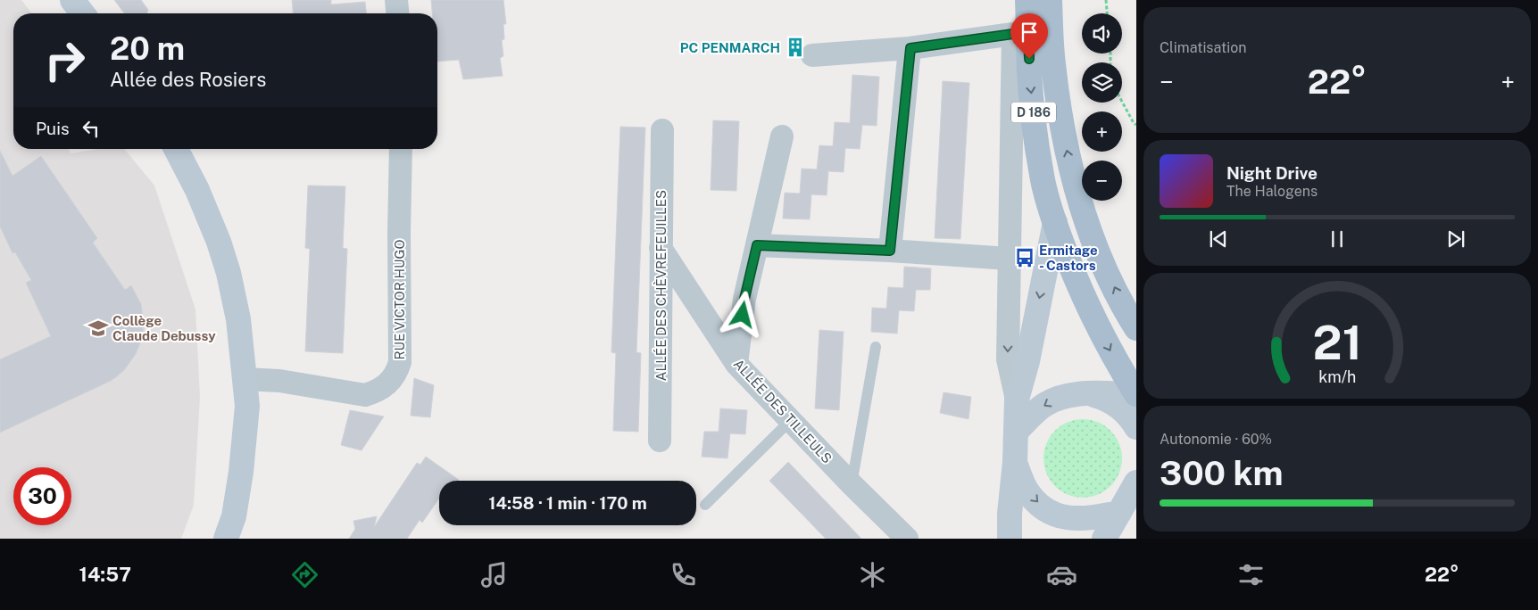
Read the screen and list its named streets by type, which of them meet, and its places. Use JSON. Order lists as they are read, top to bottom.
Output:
{
  "streets": {
    "main road": ["D 186"],
    "street": ["ALLÉE DES CHÈVREFEUILLES", "RUE VICTOR HUGO", "ALLÉE DES TILLEULS"]
  },
  "crossings": [
    ["ALLÉE DES CHÈVREFEUILLES", "ALLÉE DES TILLEULS"]
  ],
  "places": {
    "building": ["PC PENMARCH"],
    "bus stop": ["Ermitage - Castors"],
    "school or university": ["Collège Claude Debussy"]
  },
  "page": {
    "tile": [
      "Climatisation",
      ["Autonomie · 60%", "300 km"]
    ],
    "map_buttons": ["+", "−"],
    "turn": ["20 m", "Allée des Rosiers"],
    "heat": ["−", "22°", "+"],
    "then": "Puis",
    "song": ["Night Drive", "The Halogens"],
    "limit": "30",
    "trip": "14:58 · 1 min · 170 m",
    "tabs": ["14:57", "22°"],
    "gauge": ["21", "km/h"]
  }
}
